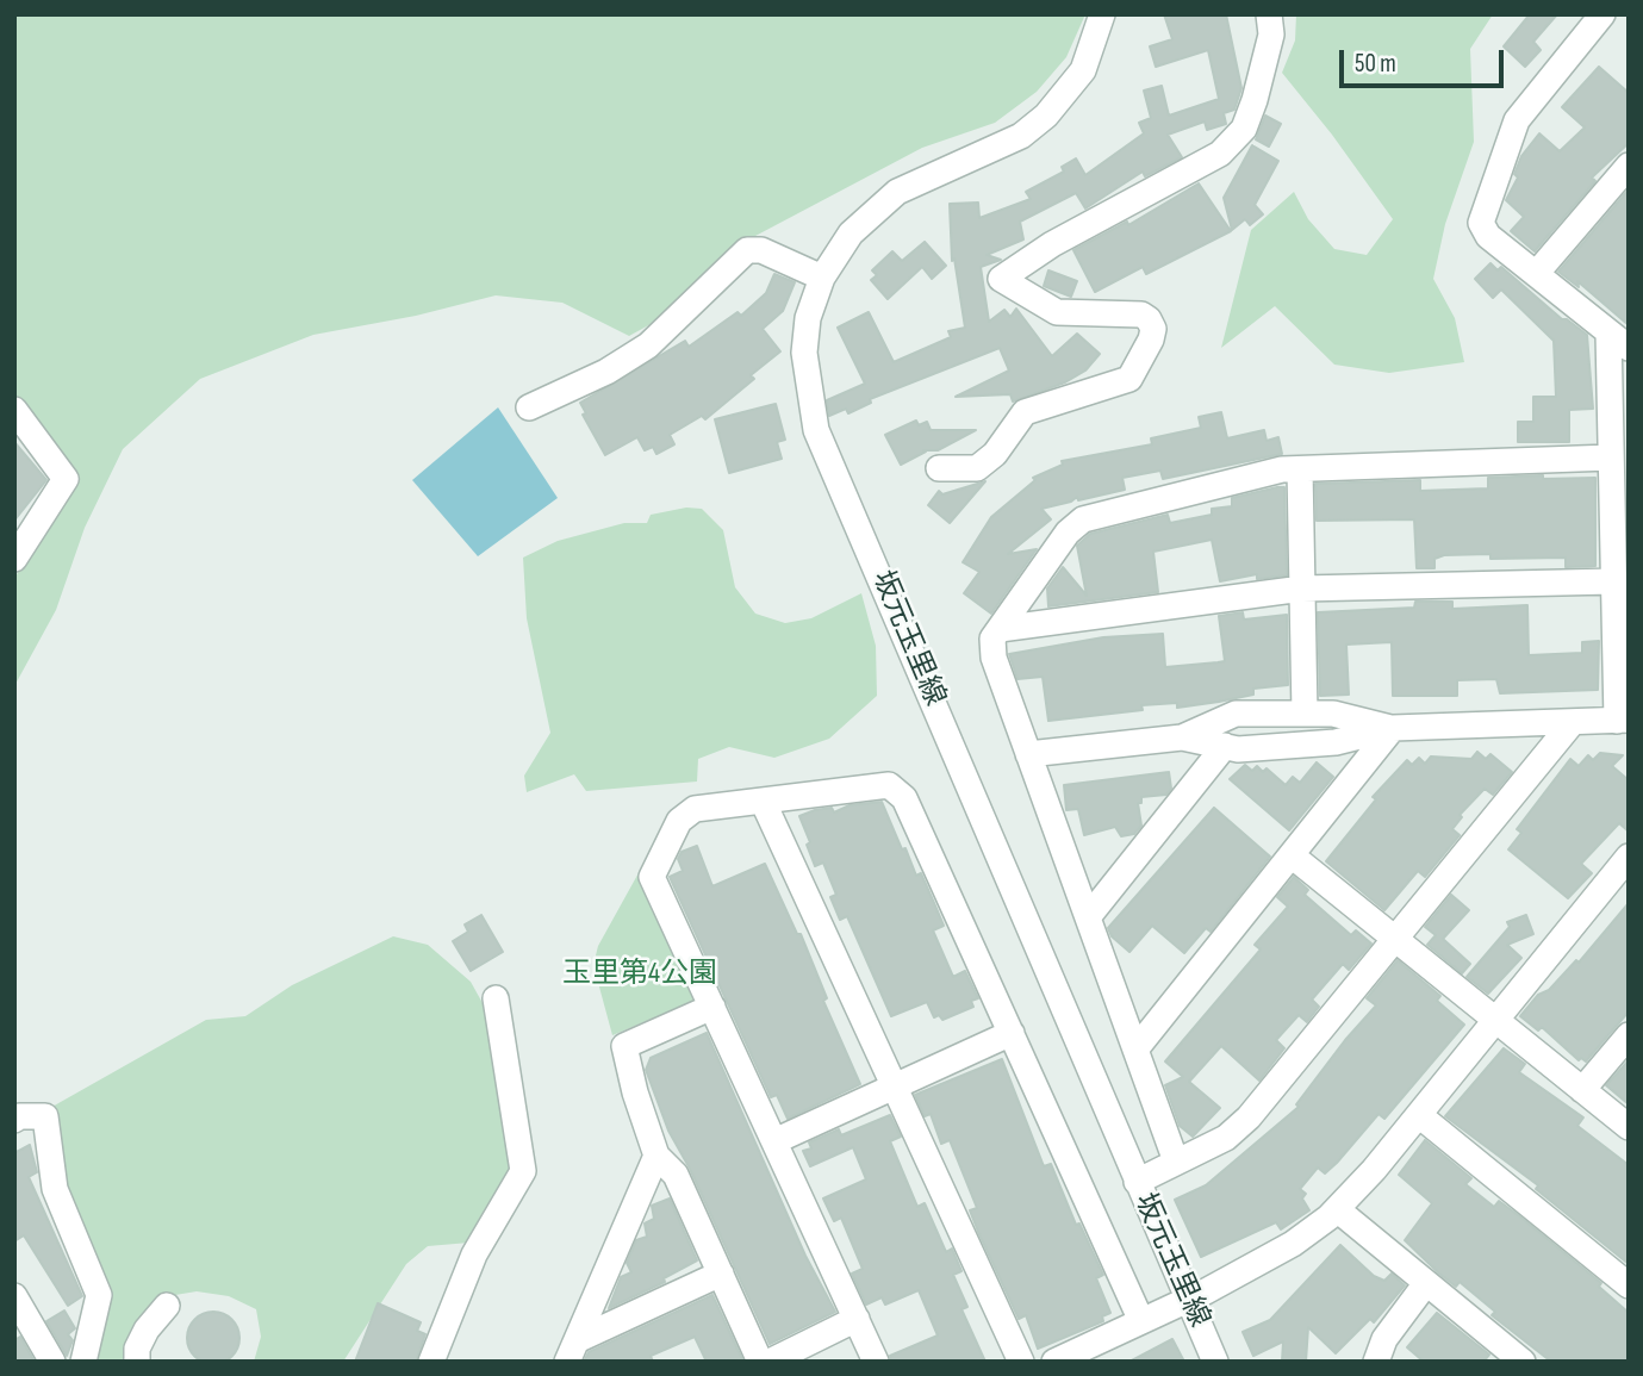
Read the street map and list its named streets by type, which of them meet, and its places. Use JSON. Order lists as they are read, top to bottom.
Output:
{
  "streets": {
    "street": ["坂元玉里線"]
  },
  "parks": ["玉里第4公園"],
  "scale_bar": "50 m"
}
